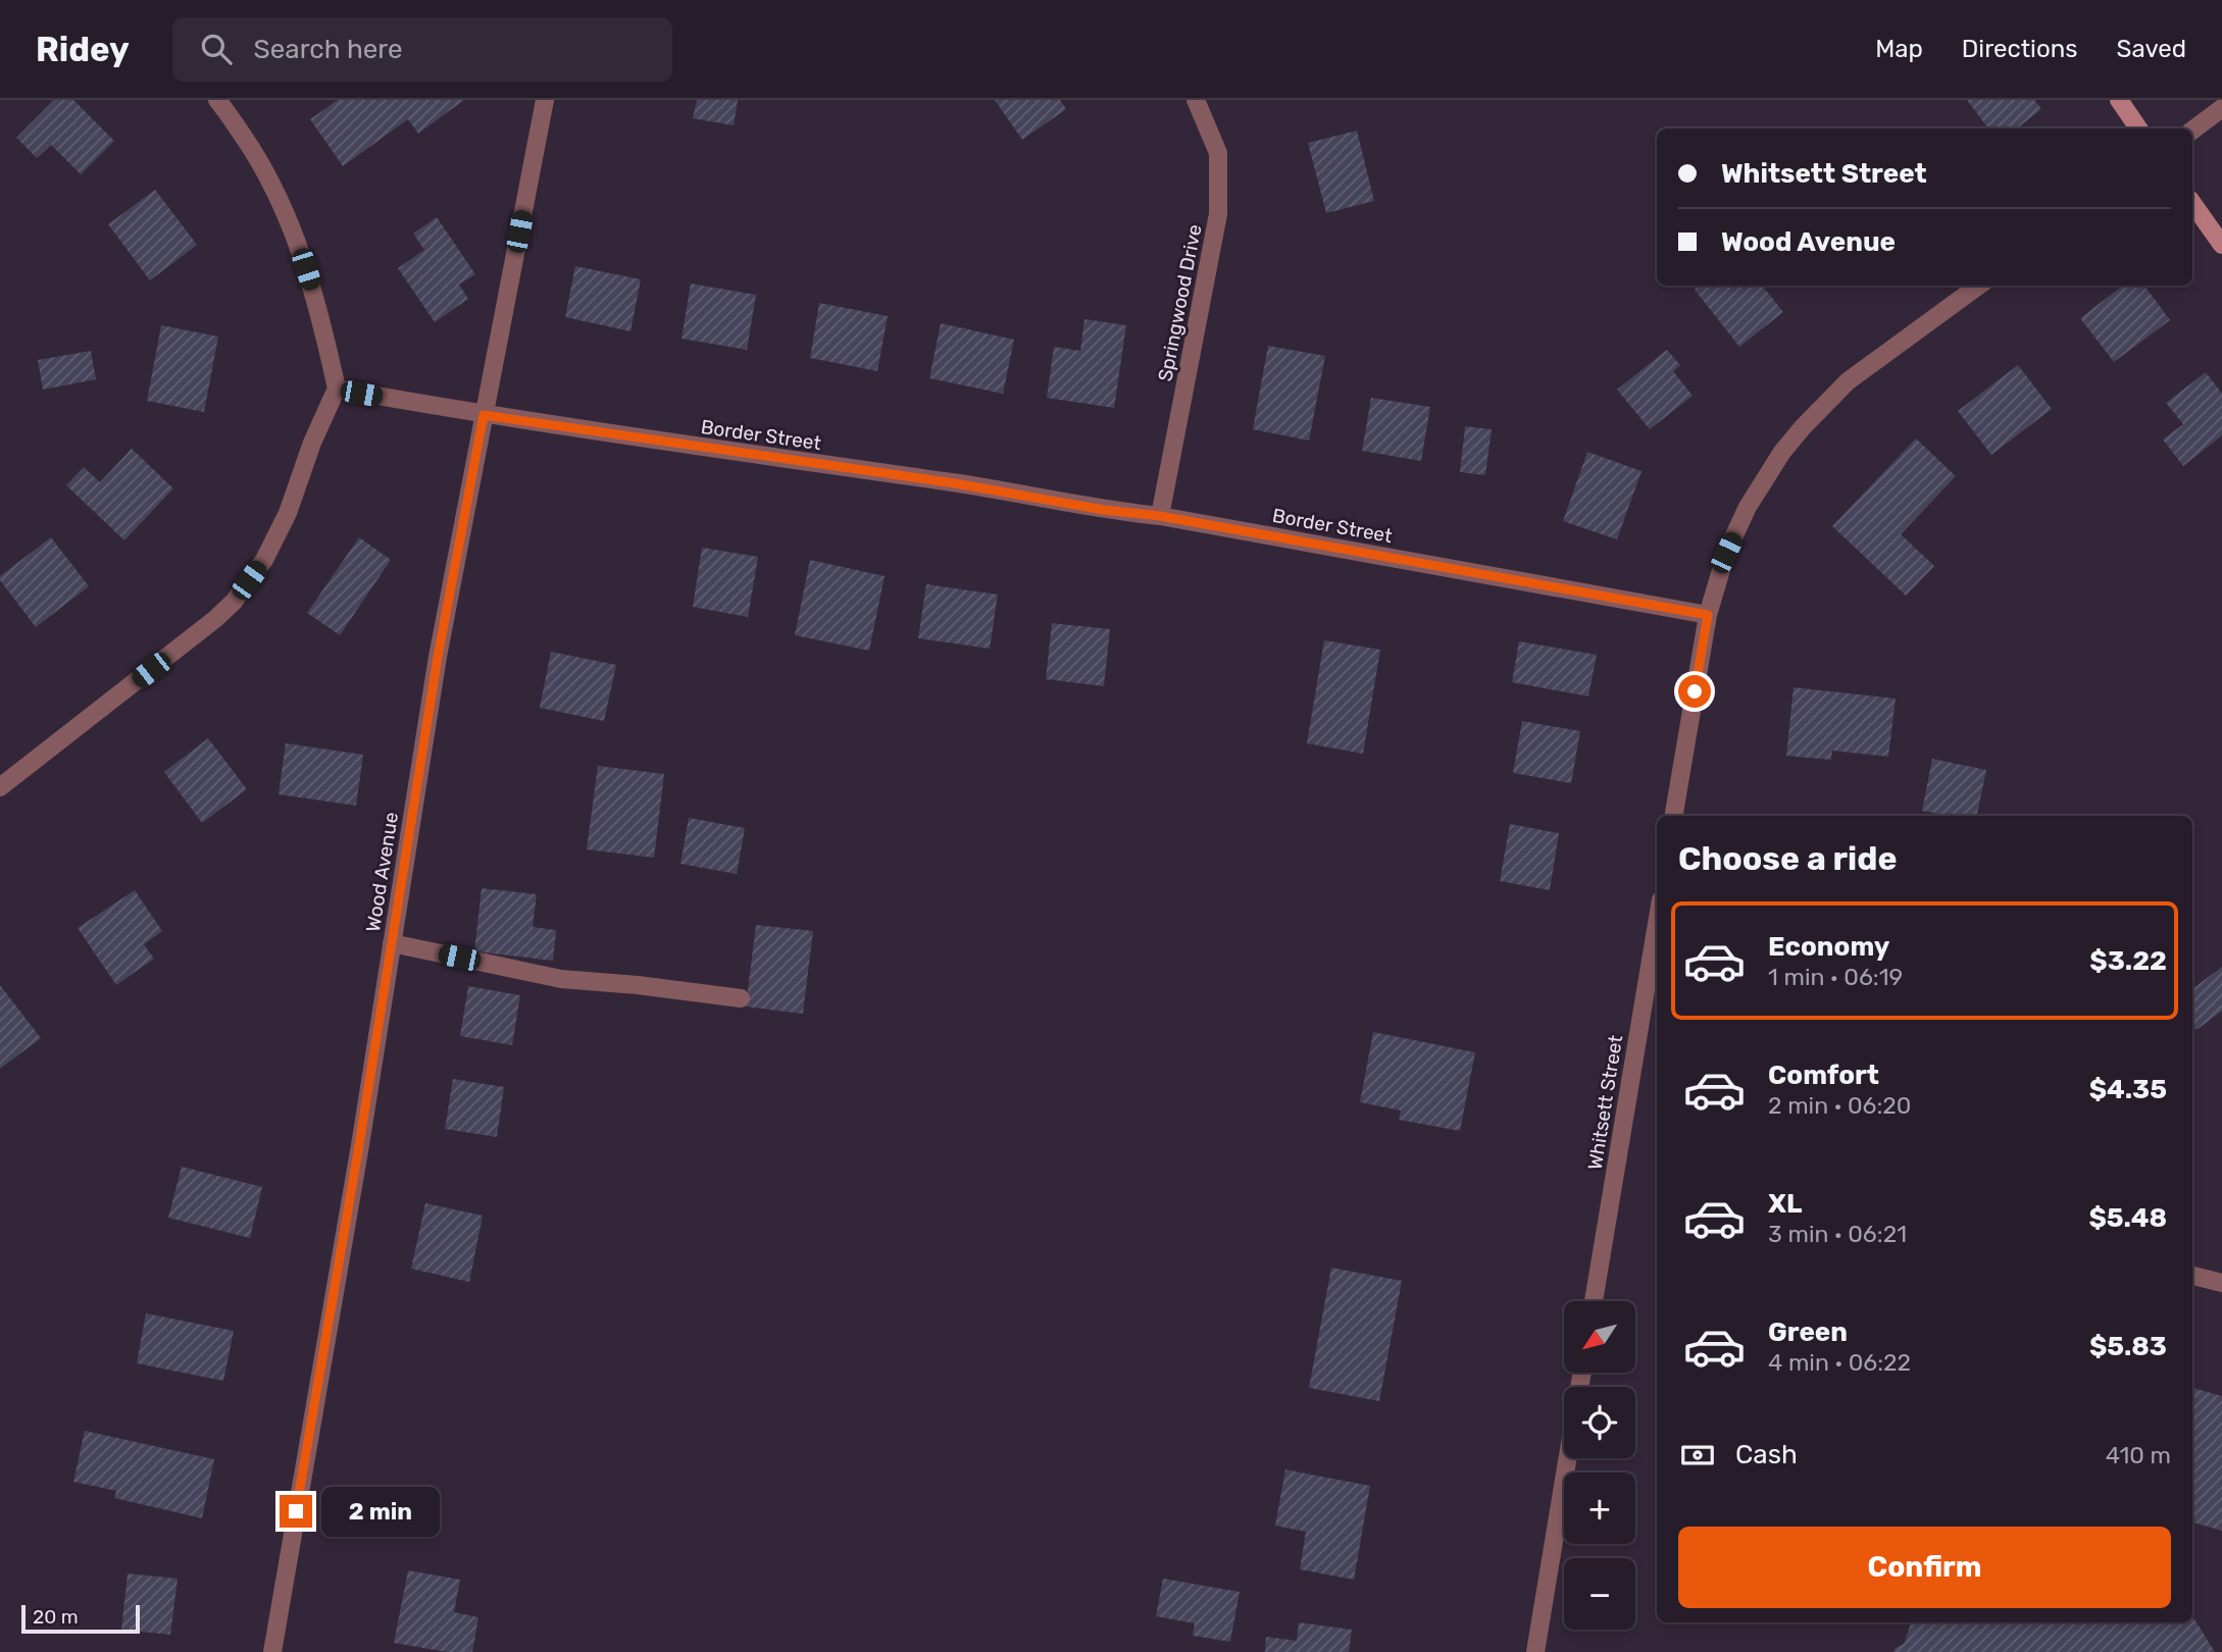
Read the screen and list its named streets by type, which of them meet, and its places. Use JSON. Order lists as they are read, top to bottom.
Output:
{
  "streets": {
    "street": [
      "Springwood Drive",
      "Border Street",
      "Wood Avenue",
      "Whitsett Street"
    ]
  },
  "crossings": [
    ["Springwood Drive", "Border Street"],
    ["Border Street", "Wood Avenue"]
  ],
  "scale_bar": "20 m",
  "north": "bottom left",
  "page": {
    "header": "Ridey",
    "search": "Search here",
    "nav": ["Map", "Directions", "Saved"],
    "banner": ["Whitsett Street", "Wood Avenue"],
    "heading": "Choose a ride",
    "list": [
      {
        "name": "Economy",
        "note": "1 min · 06:19",
        "value": "$3.22"
      },
      {
        "name": "Comfort",
        "note": "2 min · 06:20",
        "value": "$4.35"
      },
      {
        "name": "XL",
        "note": "3 min · 06:21",
        "value": "$5.48"
      },
      {
        "name": "Green",
        "note": "4 min · 06:22",
        "value": "$5.83"
      }
    ],
    "map_buttons": ["+", "−"],
    "pay": ["Cash", "410 m"],
    "bubble": "2 min",
    "buttons": "Confirm",
    "scale": "20 m"
  }
}
